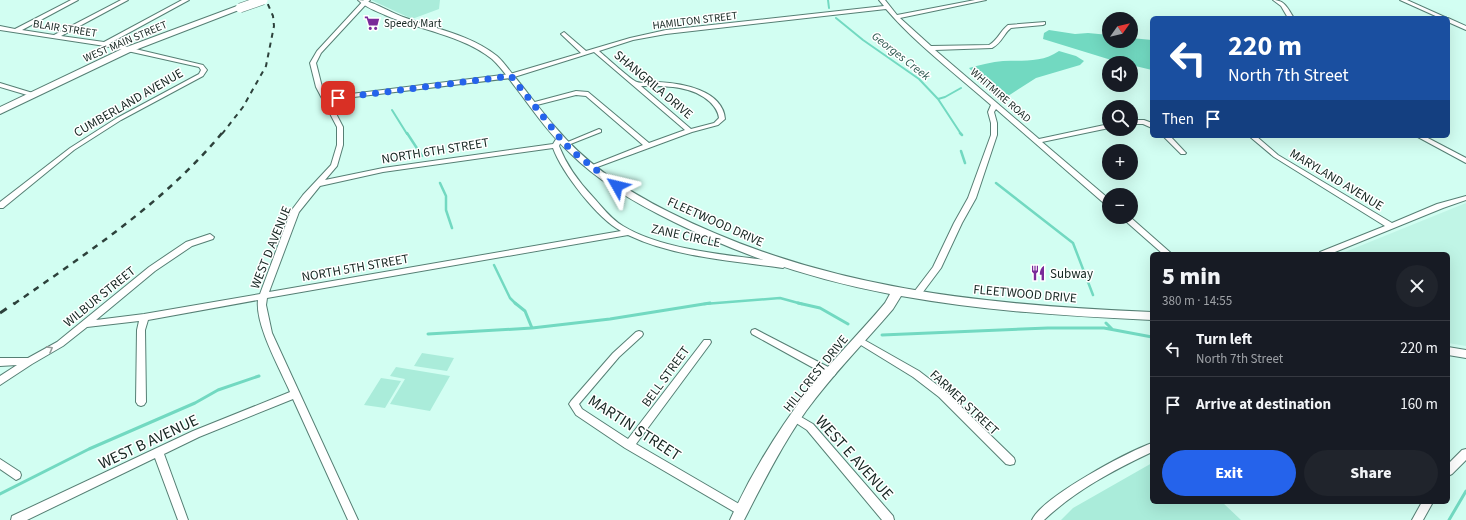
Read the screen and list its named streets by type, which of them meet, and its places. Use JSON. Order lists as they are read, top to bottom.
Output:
{
  "streets": {
    "main road": ["WEST MAIN STREET"],
    "street": [
      "HAMILTON STREET",
      "BLAIR STREET",
      "SHANGRILA DRIVE",
      "WHITMIRE ROAD",
      "CUMBERLAND AVENUE",
      "NORTH 6TH STREET",
      "MARYLAND AVENUE",
      "FLEETWOOD DRIVE",
      "ZANE CIRCLE",
      "WEST D AVENUE",
      "NORTH 5TH STREET",
      "WILBUR STREET",
      "HILLCREST DRIVE",
      "BELL STREET",
      "FARMER STREET",
      "MARTIN STREET",
      "WEST B AVENUE",
      "WEST E AVENUE"
    ]
  },
  "crossings": [
    ["HAMILTON STREET", "SHANGRILA DRIVE"],
    ["HAMILTON STREET", "WHITMIRE ROAD"],
    ["HAMILTON STREET", "FLEETWOOD DRIVE"],
    ["HAMILTON STREET", "WEST D AVENUE"],
    ["BLAIR STREET", "WEST MAIN STREET"],
    ["BLAIR STREET", "CUMBERLAND AVENUE"],
    ["WEST MAIN STREET", "CUMBERLAND AVENUE"],
    ["SHANGRILA DRIVE", "FLEETWOOD DRIVE"],
    ["NORTH 6TH STREET", "FLEETWOOD DRIVE"],
    ["NORTH 6TH STREET", "ZANE CIRCLE"],
    ["NORTH 6TH STREET", "WEST D AVENUE"],
    ["FLEETWOOD DRIVE", "ZANE CIRCLE"],
    ["FLEETWOOD DRIVE", "WEST D AVENUE"],
    ["FLEETWOOD DRIVE", "HILLCREST DRIVE"],
    ["ZANE CIRCLE", "NORTH 5TH STREET"],
    ["WEST D AVENUE", "NORTH 5TH STREET"],
    ["WEST D AVENUE", "WEST B AVENUE"],
    ["NORTH 5TH STREET", "WILBUR STREET"],
    ["HILLCREST DRIVE", "FARMER STREET"],
    ["HILLCREST DRIVE", "MARTIN STREET"],
    ["HILLCREST DRIVE", "WEST E AVENUE"],
    ["BELL STREET", "MARTIN STREET"]
  ],
  "water": ["Georges Creek"],
  "places": {
    "supermarket": ["Speedy Mart"],
    "restaurant": ["Subway"]
  },
  "north": "top right",
  "page": {
    "map_buttons": ["+", "−"],
    "turn": ["220 m", "North 7th Street"],
    "then": "Then",
    "heading": ["5 min", "380 m · 14:55"],
    "list": [
      {
        "name": "Turn left",
        "note": "North 7th Street",
        "value": "220 m"
      },
      {
        "name": "Arrive at destination",
        "value": "160 m"
      }
    ],
    "buttons": ["Exit", "Share"]
  }
}
